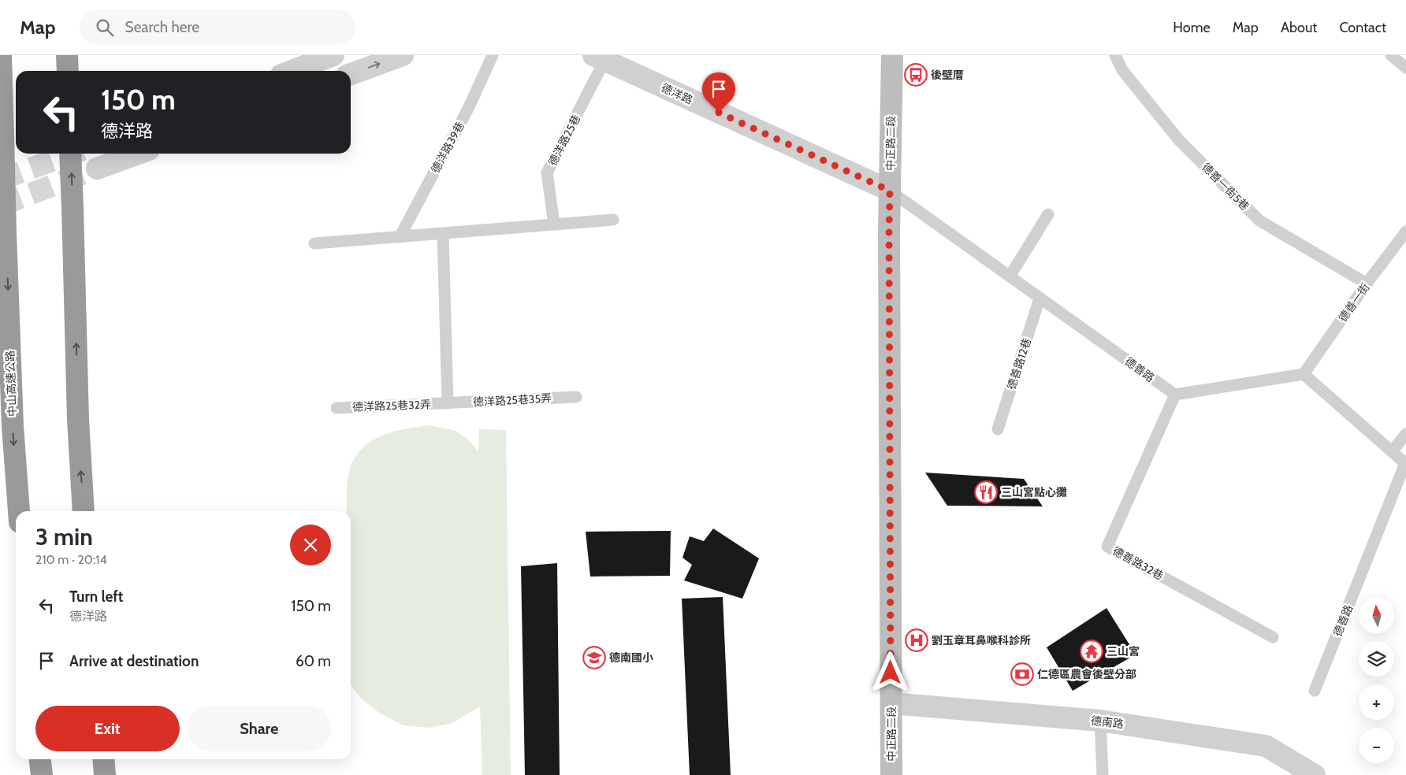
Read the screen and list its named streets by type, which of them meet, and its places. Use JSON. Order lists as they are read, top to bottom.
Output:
{
  "streets": {
    "highway": ["中山高速公路"],
    "main road": ["中正路二段"],
    "street": ["德洋路", "德南路"],
    "lane": [
      "德洋路25巷",
      "德洋路39巷",
      "德善一街5巷",
      "德善一街",
      "德善路12巷",
      "德善路",
      "德洋路25巷35弄",
      "德洋路25巷32弄",
      "德善路32巷"
    ]
  },
  "crossings": [
    ["德洋路", "德洋路25巷"],
    ["德洋路", "中正路二段"],
    ["德洋路", "德善路"],
    ["中正路二段", "德善路"],
    ["中正路二段", "德南路"],
    ["德善一街5巷", "德善一街"],
    ["德善一街", "德善路"],
    ["德善路12巷", "德善路"],
    ["德善路", "德善路32巷"],
    ["德洋路25巷35弄", "德洋路25巷32弄"]
  ],
  "places": {
    "bus stop": ["後壁厝"],
    "restaurant": ["三山宮點心攤"],
    "hospital": ["劉玉章耳鼻喉科診所"],
    "temple": ["三山宮"],
    "school or university": ["德南國小"],
    "bank": ["仁德區農會後壁分部"]
  },
  "north": "top",
  "page": {
    "header": "Map",
    "search": "Search here",
    "nav": [
      "Home",
      "Map",
      "About",
      "Contact"
    ],
    "turn": ["150 m", "德洋路"],
    "heading": ["3 min", "210 m · 20:14"],
    "list": [
      {
        "name": "Turn left",
        "note": "德洋路",
        "value": "150 m"
      },
      {
        "name": "Arrive at destination",
        "value": "60 m"
      }
    ],
    "map_buttons": ["+", "−"],
    "buttons": ["Exit", "Share"]
  }
}
